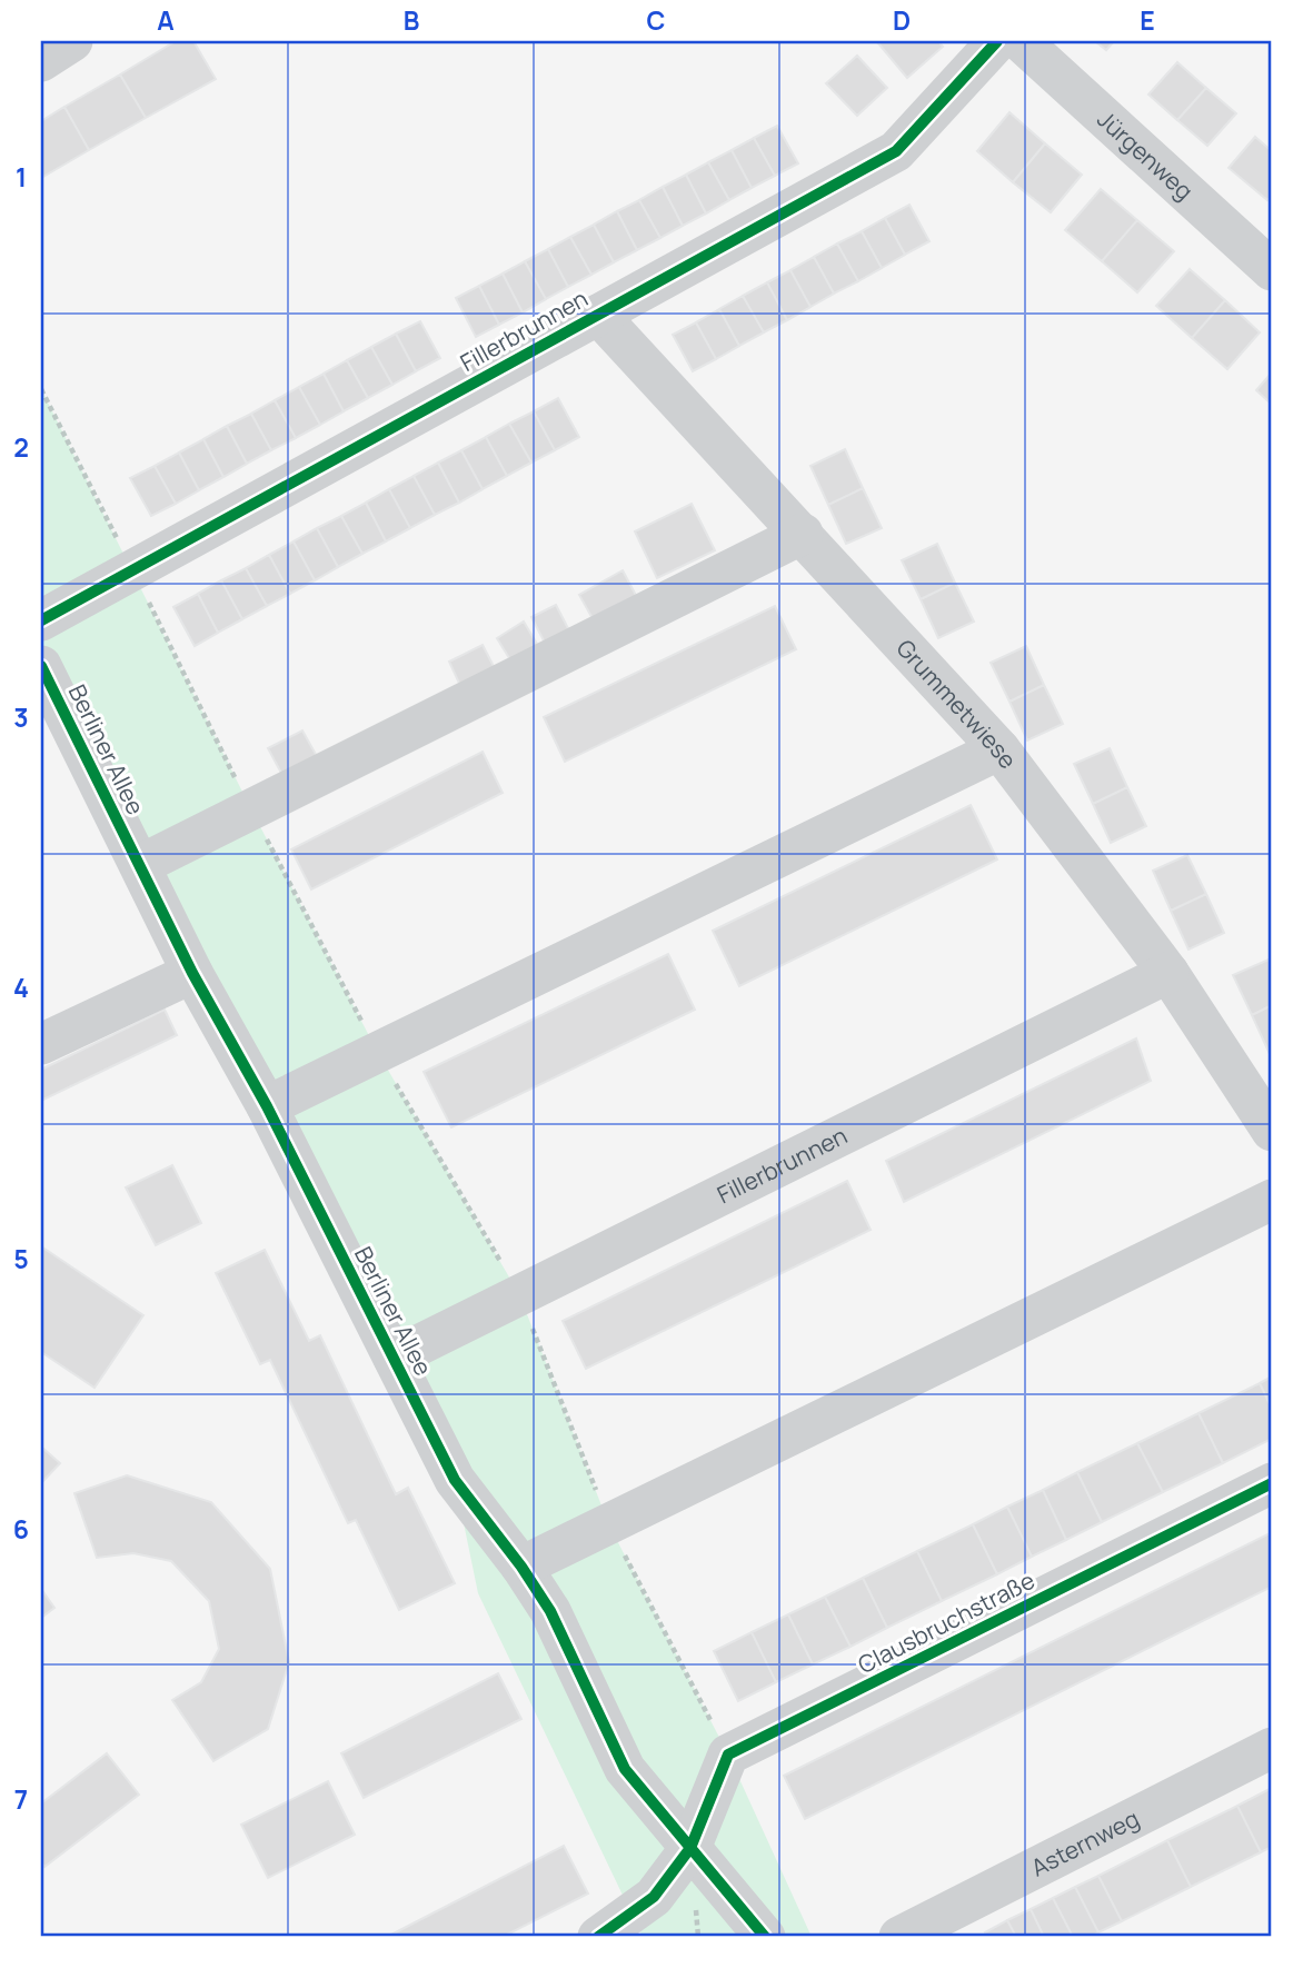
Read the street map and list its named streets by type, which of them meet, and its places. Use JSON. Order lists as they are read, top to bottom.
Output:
{
  "streets": {
    "street": [
      "Jürgenweg",
      "Fillerbrunnen",
      "Grummetwiese",
      "Berliner Allee",
      "Clausbruchstraße",
      "Asternweg"
    ]
  },
  "crossings": [
    ["Fillerbrunnen", "Grummetwiese"],
    ["Fillerbrunnen", "Berliner Allee"],
    ["Berliner Allee", "Clausbruchstraße"]
  ],
  "grid": {
    "columns": [
      "A",
      "B",
      "C",
      "D",
      "E"
    ],
    "rows": [
      "1",
      "2",
      "3",
      "4",
      "5",
      "6",
      "7"
    ]
  }
}
